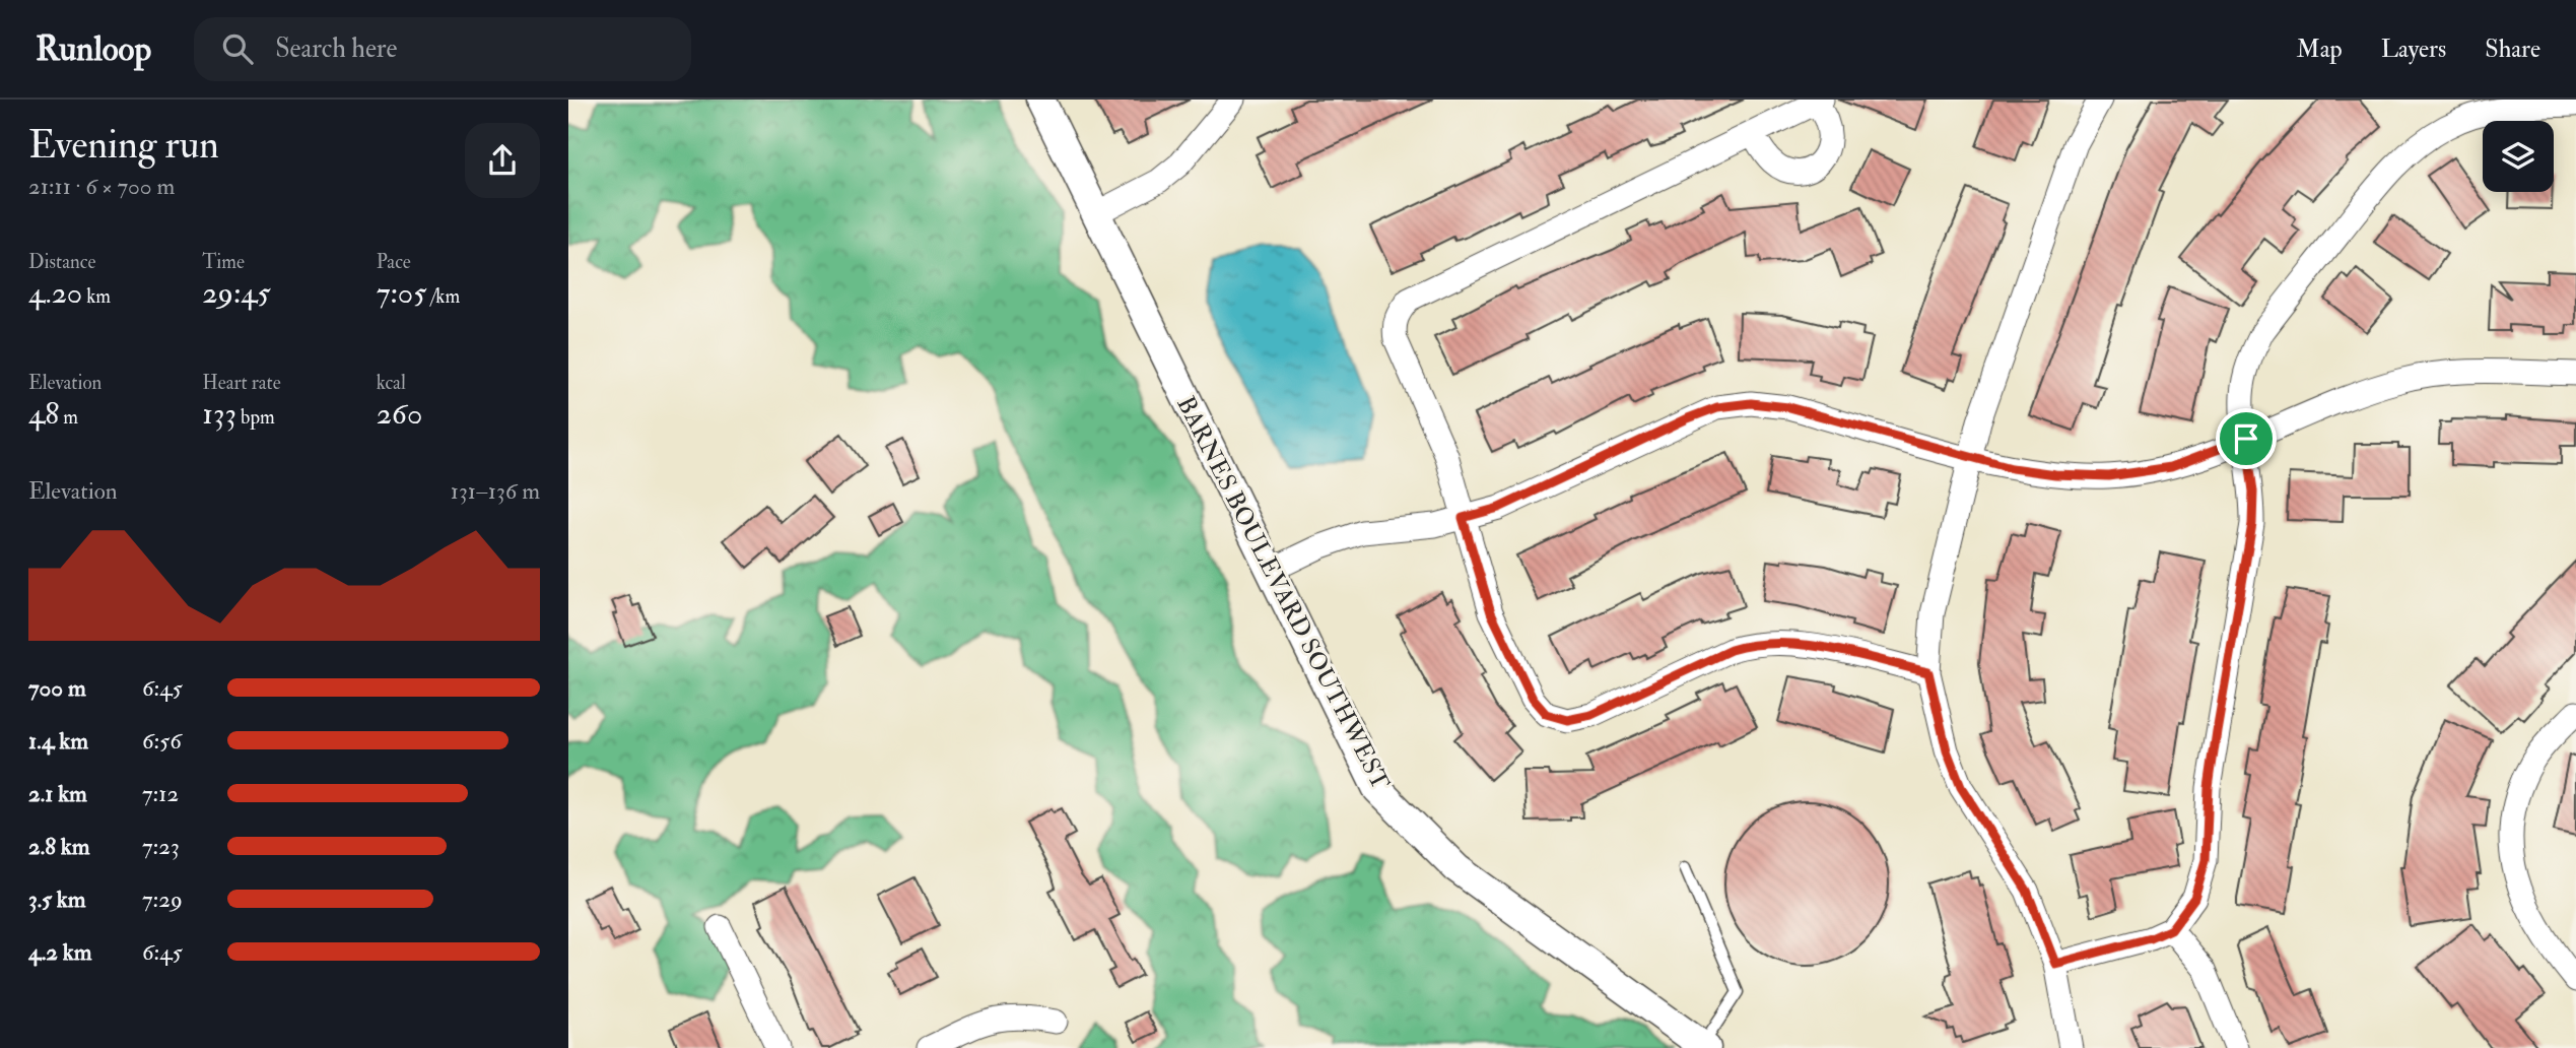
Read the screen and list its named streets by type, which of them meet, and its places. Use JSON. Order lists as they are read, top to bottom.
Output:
{
  "streets": {
    "street": ["BARNES BOULEVARD SOUTHWEST"]
  },
  "page": {
    "header": "Runloop",
    "search": "Search here",
    "nav": ["Map", "Layers", "Share"],
    "heading": ["Evening run", "21:11 · 6 × 700 m"],
    "stats": [
      ["Distance", "4.20 km"],
      ["Time", "29:45"],
      ["Pace", "7:05 /km"],
      ["Elevation", "48 m"],
      ["Heart rate", "133 bpm"],
      ["kcal", "260"]
    ],
    "chart": ["Elevation", "131–136 m"],
    "list": [
      {
        "name": "700 m",
        "note": "6:45"
      },
      {
        "name": "1.4 km",
        "note": "6:56"
      },
      {
        "name": "2.1 km",
        "note": "7:12"
      },
      {
        "name": "2.8 km",
        "note": "7:23"
      },
      {
        "name": "3.5 km",
        "note": "7:29"
      },
      {
        "name": "4.2 km",
        "note": "6:45"
      }
    ]
  }
}
